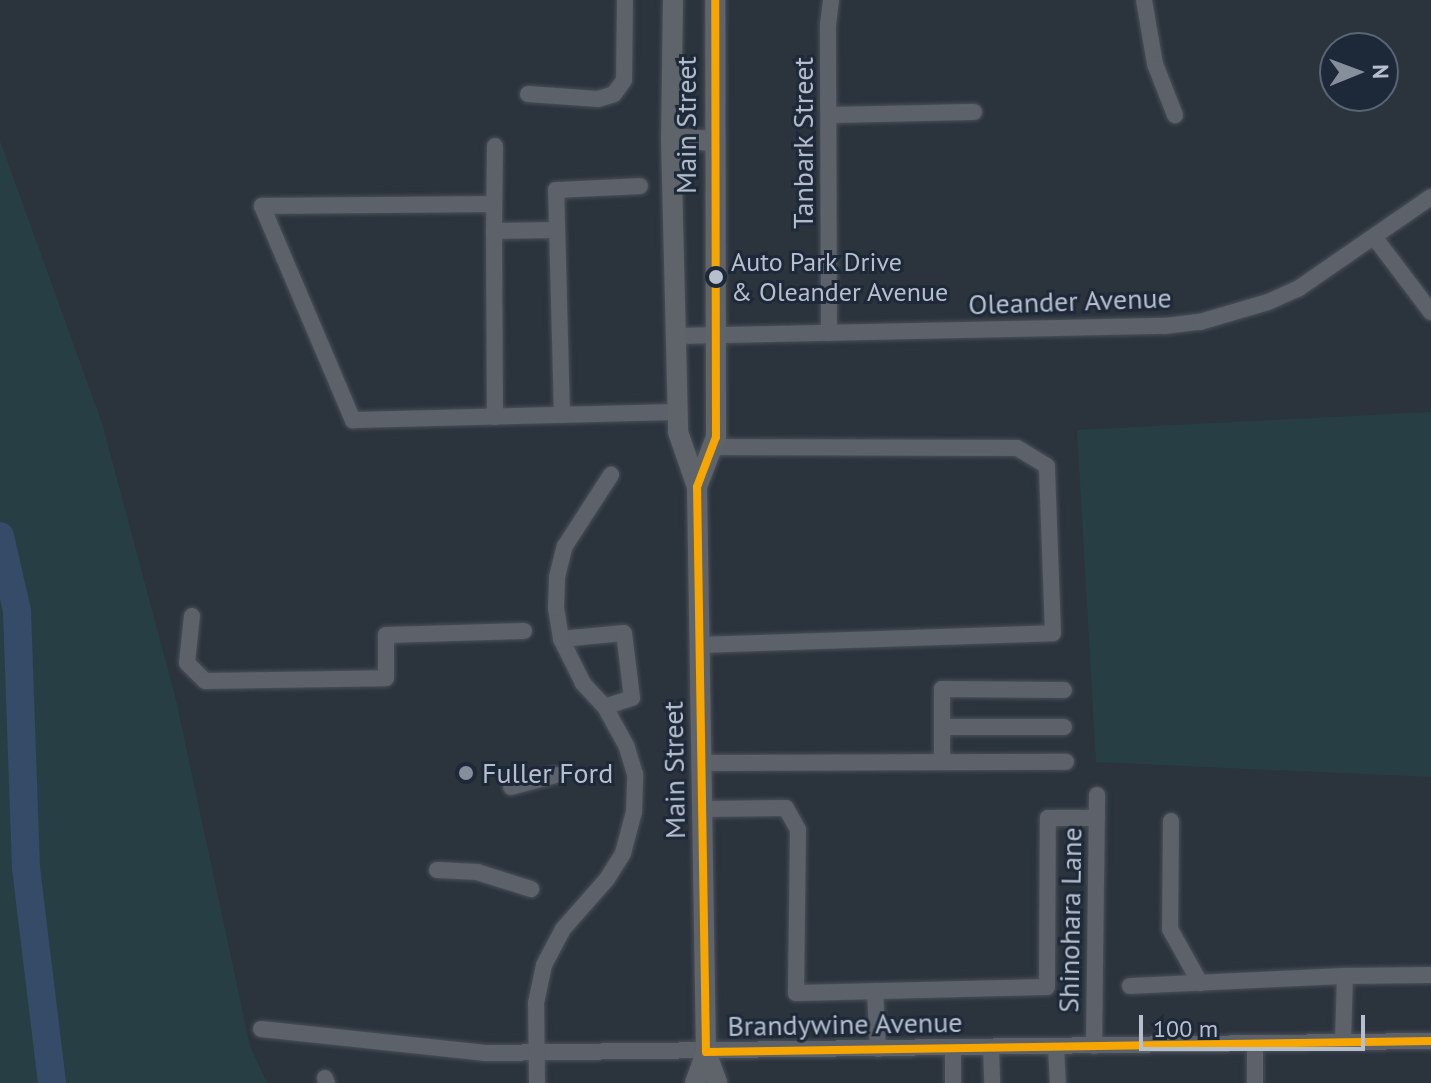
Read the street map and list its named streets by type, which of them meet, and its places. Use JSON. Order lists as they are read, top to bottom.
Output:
{
  "streets": {
    "main road": ["Main Street"],
    "street": [
      "Tanbark Street",
      "Oleander Avenue",
      "Shinohara Lane",
      "Brandywine Avenue"
    ]
  },
  "crossings": [
    ["Main Street", "Oleander Avenue"],
    ["Main Street", "Brandywine Avenue"],
    ["Tanbark Street", "Oleander Avenue"],
    ["Shinohara Lane", "Brandywine Avenue"]
  ],
  "places": ["Auto Park Drive & Oleander Avenue", "Fuller Ford"],
  "scale_bar": "100 m",
  "north": "right"
}
